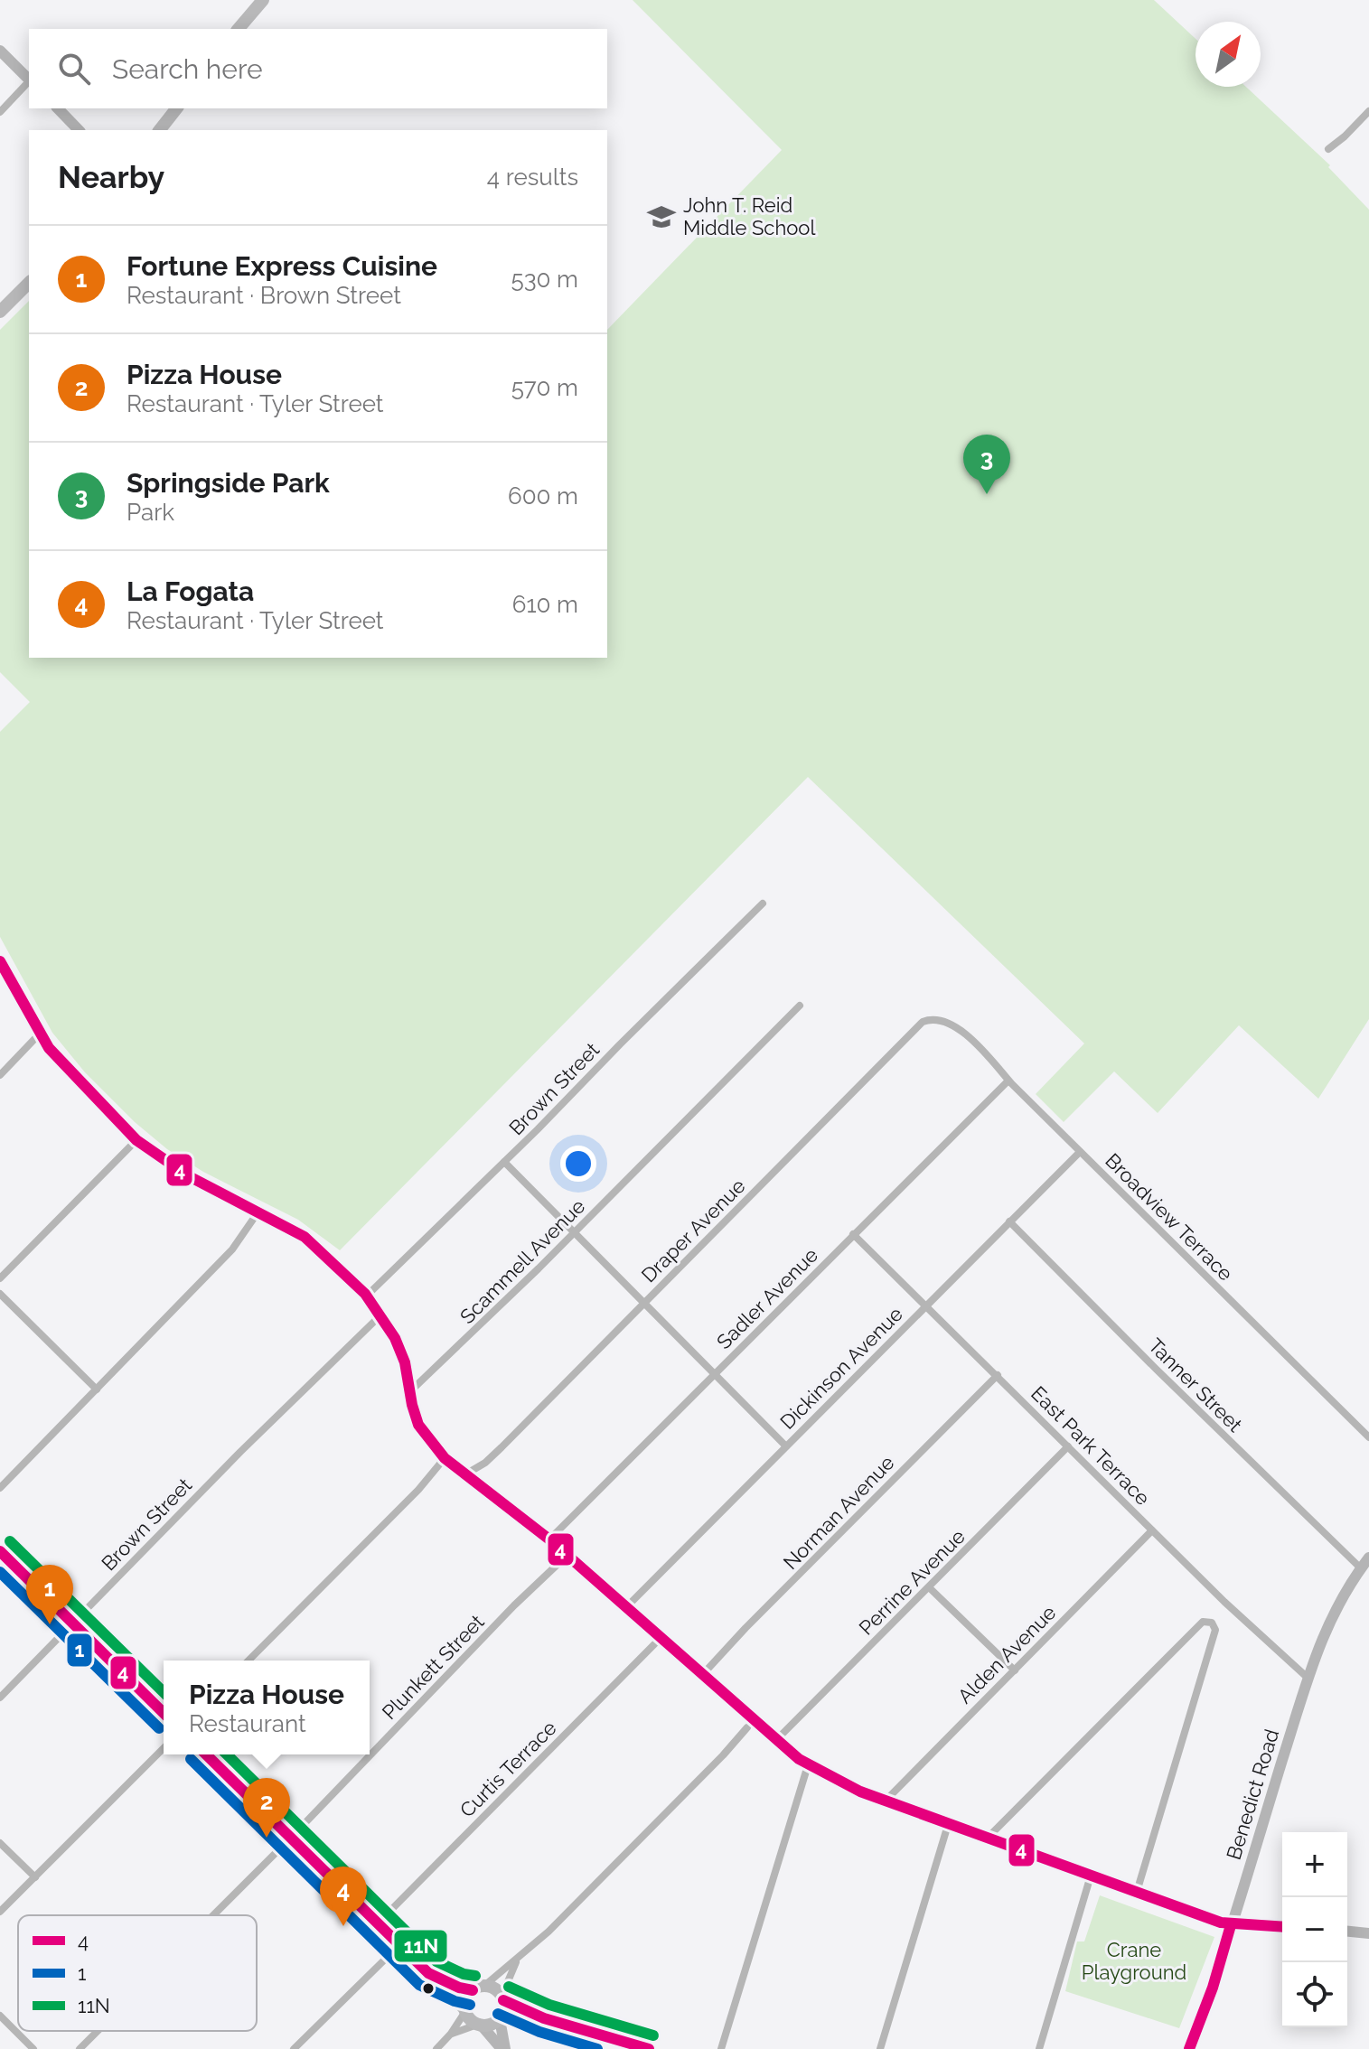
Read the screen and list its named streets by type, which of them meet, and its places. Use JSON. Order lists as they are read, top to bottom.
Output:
{
  "streets": {
    "street": [
      "Brown Street",
      "Broadview Terrace",
      "Draper Avenue",
      "Scammell Avenue",
      "Sadler Avenue",
      "Dickinson Avenue",
      "Tanner Street",
      "East Park Terrace",
      "Norman Avenue",
      "Perrine Avenue",
      "Alden Avenue",
      "Plunkett Street",
      "Curtis Terrace",
      "Benedict Road"
    ]
  },
  "crossings": [
    ["Broadview Terrace", "Draper Avenue"],
    ["Broadview Terrace", "Sadler Avenue"],
    ["Broadview Terrace", "Dickinson Avenue"],
    ["Sadler Avenue", "East Park Terrace"],
    ["Dickinson Avenue", "Tanner Street"],
    ["Dickinson Avenue", "East Park Terrace"],
    ["Tanner Street", "Benedict Road"],
    ["East Park Terrace", "Norman Avenue"],
    ["East Park Terrace", "Perrine Avenue"],
    ["East Park Terrace", "Alden Avenue"],
    ["East Park Terrace", "Benedict Road"]
  ],
  "parks": ["Crane Playground"],
  "places": {
    "school or university": ["John T. Reid Middle School"]
  },
  "lines": ["transit line 4", "transit line 11N", "transit line 1"],
  "legend": ["4", "1", "11N"],
  "north": "top right",
  "page": {
    "search": "Search here",
    "heading": ["Nearby", "4 results"],
    "list": [
      {
        "mark": "1",
        "name": "Fortune Express Cuisine",
        "note": "Restaurant · Brown Street",
        "value": "530 m"
      },
      {
        "mark": "2",
        "name": "Pizza House",
        "note": "Restaurant · Tyler Street",
        "value": "570 m"
      },
      {
        "mark": "3",
        "name": "Springside Park",
        "note": "Park",
        "value": "600 m"
      },
      {
        "mark": "4",
        "name": "La Fogata",
        "note": "Restaurant · Tyler Street",
        "value": "610 m"
      }
    ],
    "pins": [
      "3",
      "1",
      "2",
      "4"
    ],
    "popup": ["Pizza House", "Restaurant"],
    "map_buttons": ["+", "−"]
  }
}
